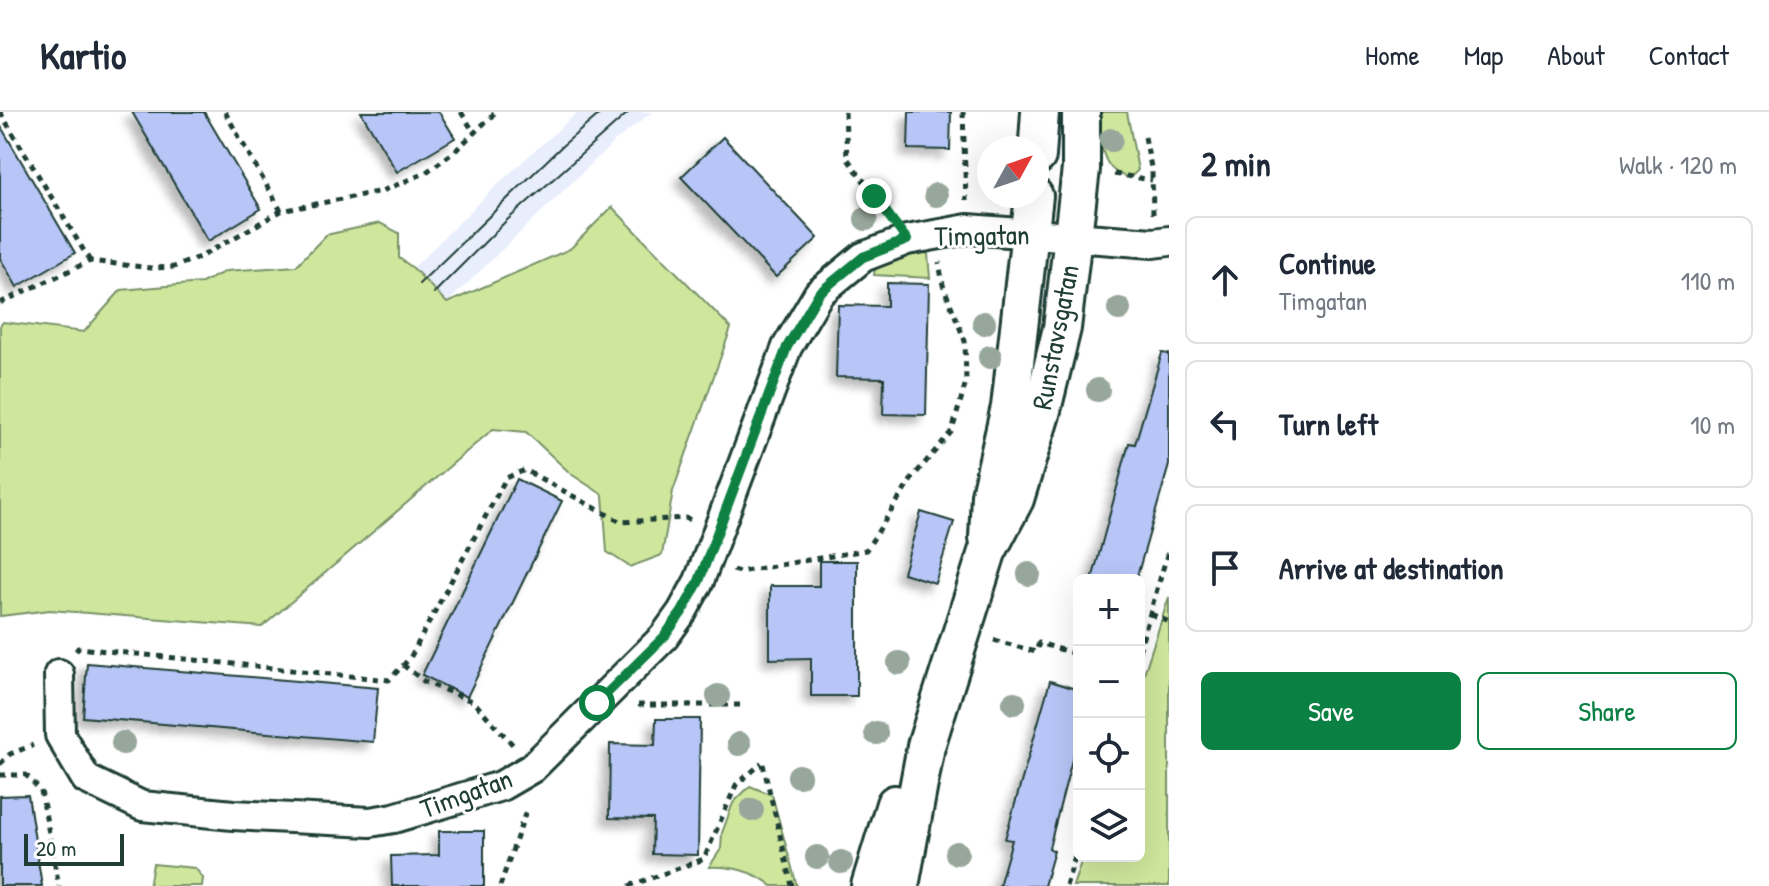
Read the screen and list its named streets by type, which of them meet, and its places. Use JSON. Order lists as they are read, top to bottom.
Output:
{
  "streets": {
    "street": ["Timgatan", "Runstavsgatan"]
  },
  "crossings": [
    ["Timgatan", "Runstavsgatan"]
  ],
  "scale_bar": "20 m",
  "north": "top right",
  "page": {
    "header": "Kartio",
    "nav": [
      "Home",
      "Map",
      "About",
      "Contact"
    ],
    "heading": ["2 min", "Walk · 120 m"],
    "list": [
      ["Continue", "Timgatan", "110 m"],
      ["Turn left", "10 m"],
      "Arrive at destination"
    ],
    "map_buttons": ["+", "−"],
    "buttons": ["Save", "Share"],
    "scale": "20 m"
  }
}
